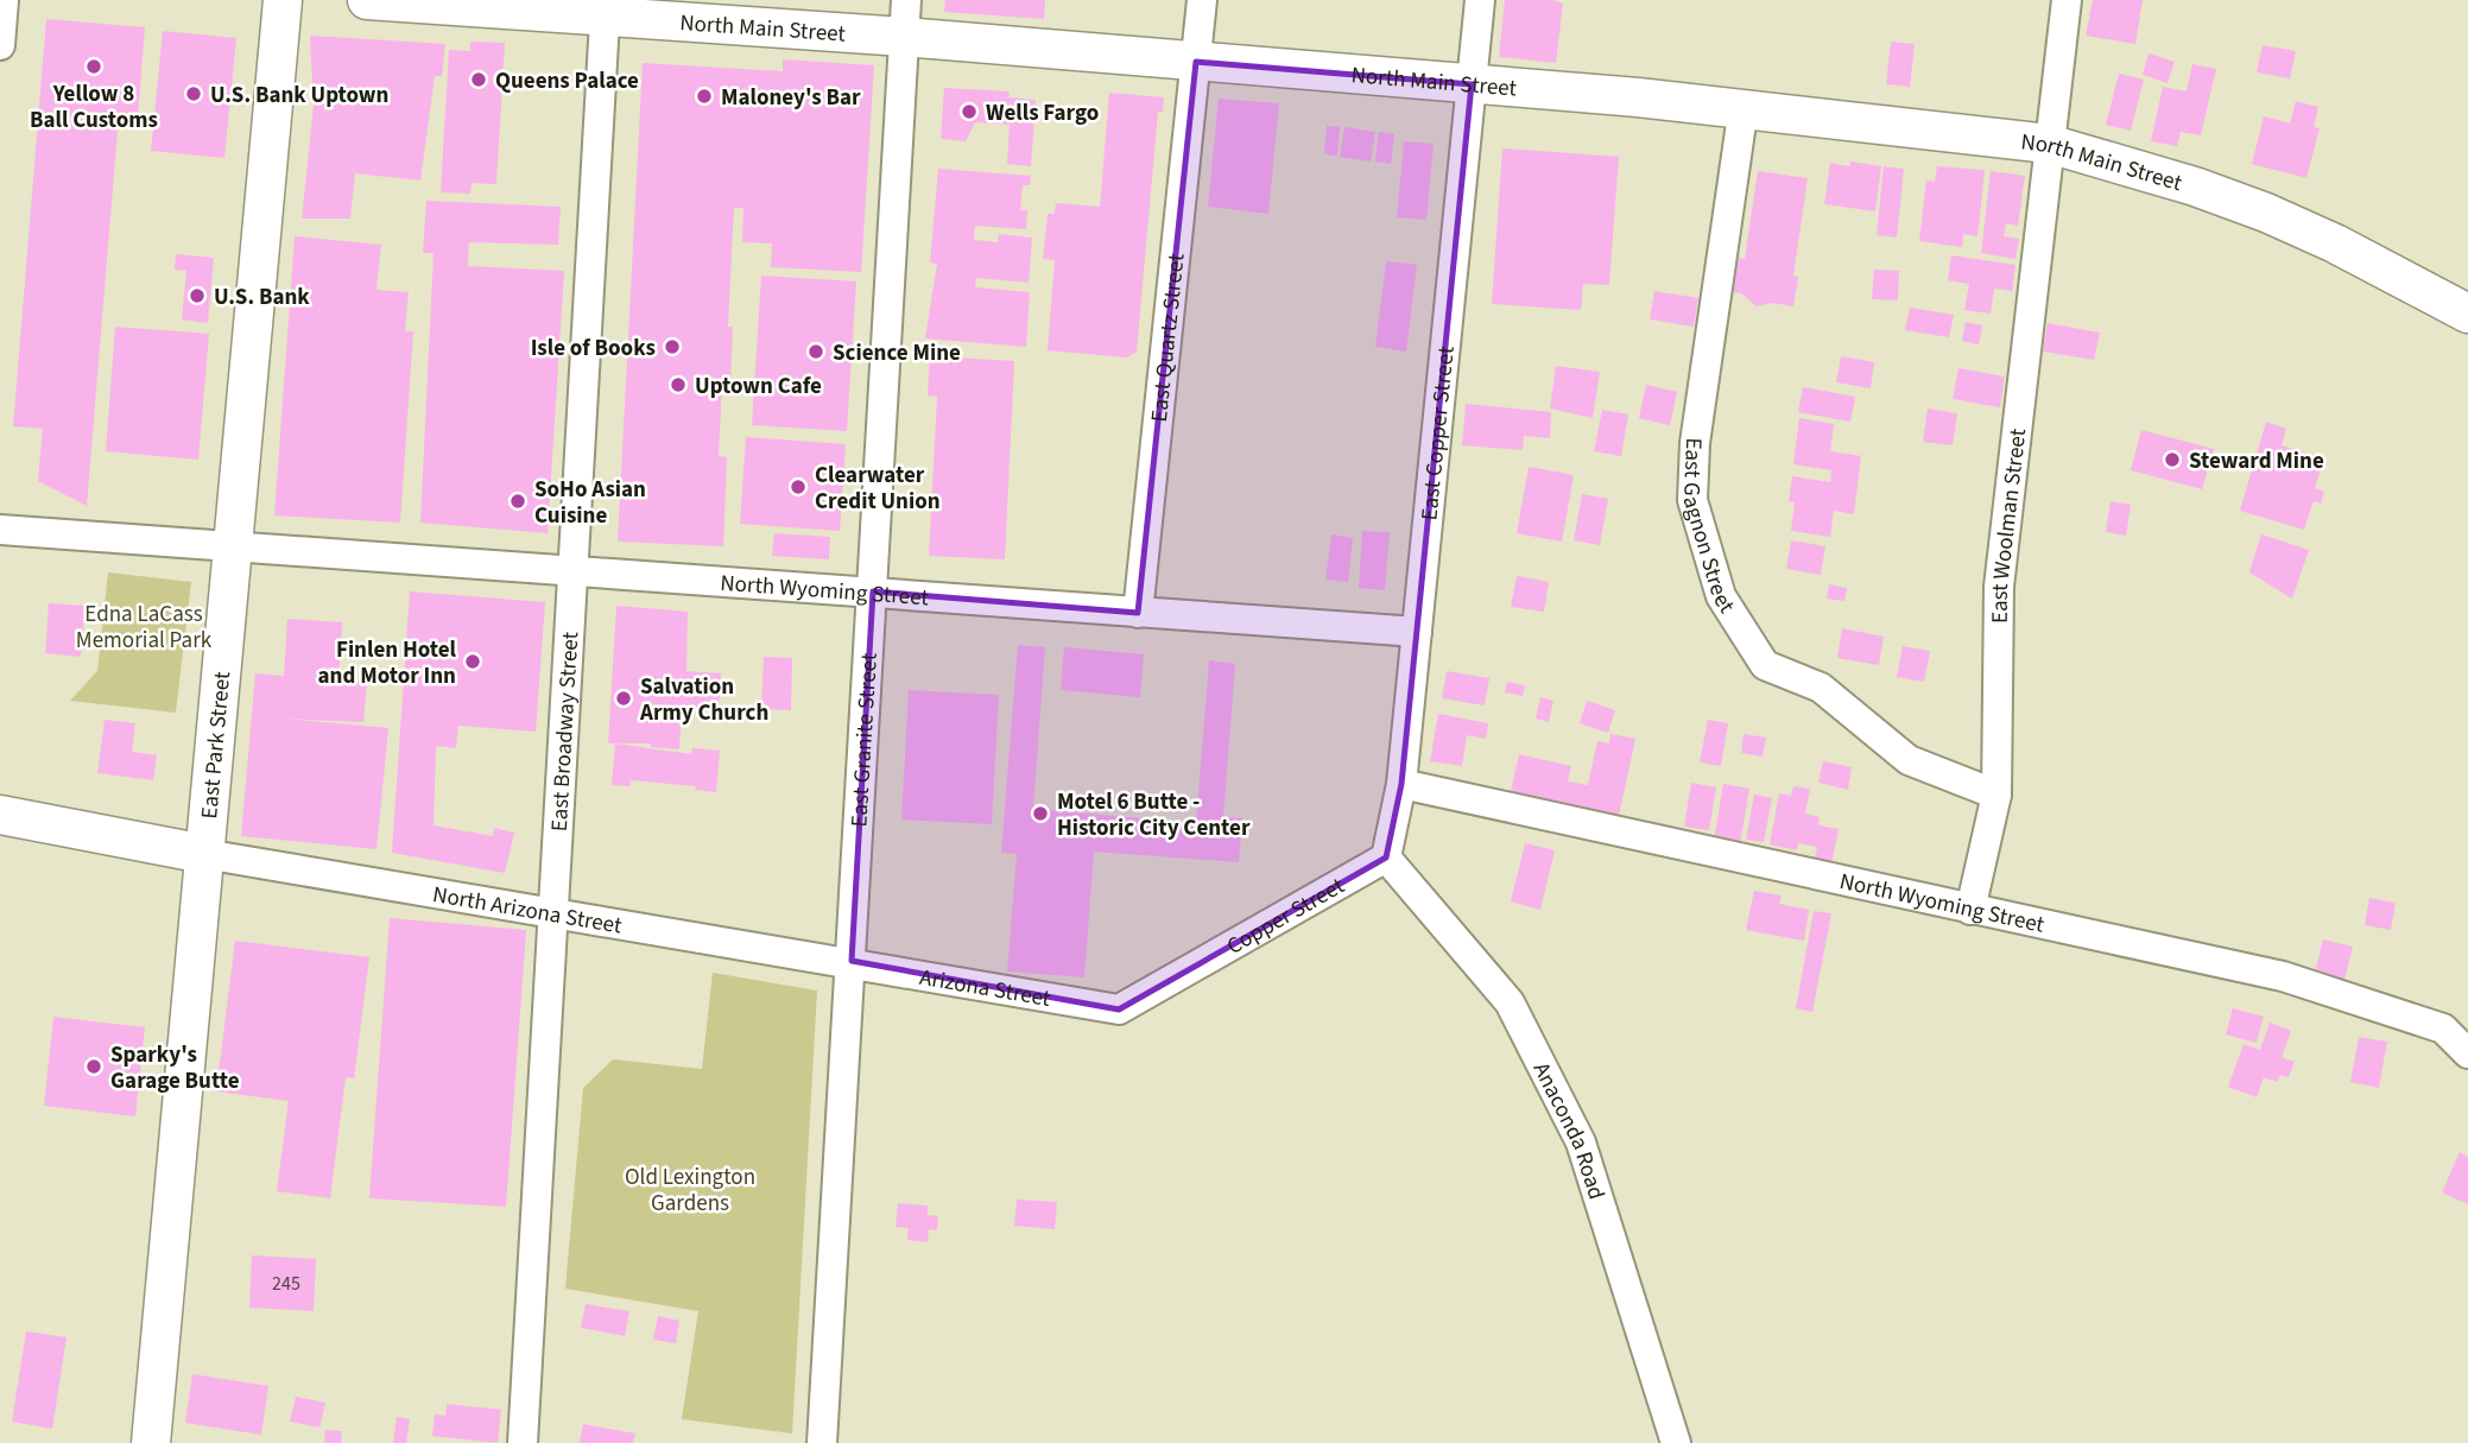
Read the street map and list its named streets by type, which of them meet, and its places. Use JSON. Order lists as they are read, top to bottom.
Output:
{
  "streets": {
    "main road": ["North Main Street", "East Park Street"],
    "street": [
      "East Quartz Street",
      "East Copper Street",
      "East Gagnon Street",
      "East Woolman Street",
      "North Wyoming Street",
      "East Broadway Street",
      "East Granite Street",
      "North Arizona Street",
      "Copper Street",
      "Arizona Street",
      "Anaconda Road"
    ]
  },
  "crossings": [
    ["North Main Street", "East Quartz Street"],
    ["North Main Street", "East Copper Street"],
    ["North Main Street", "East Gagnon Street"],
    ["North Main Street", "East Woolman Street"],
    ["North Main Street", "East Broadway Street"],
    ["North Main Street", "East Granite Street"],
    ["East Quartz Street", "North Wyoming Street"],
    ["East Copper Street", "North Wyoming Street"],
    ["East Gagnon Street", "East Woolman Street"],
    ["East Woolman Street", "North Wyoming Street"],
    ["North Wyoming Street", "East Broadway Street"],
    ["North Wyoming Street", "East Granite Street"],
    ["North Wyoming Street", "East Park Street"],
    ["East Broadway Street", "North Arizona Street"],
    ["East Granite Street", "North Arizona Street"],
    ["East Granite Street", "Arizona Street"],
    ["East Park Street", "North Arizona Street"],
    ["North Arizona Street", "Arizona Street"],
    ["Copper Street", "Arizona Street"],
    ["Copper Street", "Anaconda Road"]
  ],
  "parks": ["Edna LaCass Memorial Park", "Old Lexington Gardens"],
  "places": [
    "Yellow 8 Ball Customs",
    "Queens Palace",
    "U.S. Bank Uptown",
    "Maloney's Bar",
    "Wells Fargo",
    "U.S. Bank",
    "Isle of Books",
    "Science Mine",
    "Uptown Cafe",
    "Steward Mine",
    "Clearwater Credit Union",
    "SoHo Asian Cuisine",
    "Finlen Hotel and Motor Inn",
    "Salvation Army Church",
    "Motel 6 Butte - Historic City Center",
    "Sparky's Garage Butte"
  ],
  "house_numbers": ["245"]
}
